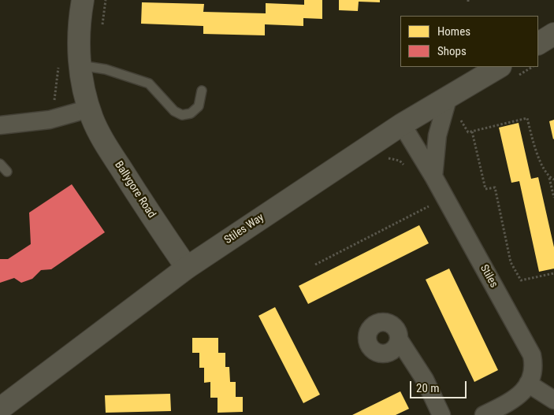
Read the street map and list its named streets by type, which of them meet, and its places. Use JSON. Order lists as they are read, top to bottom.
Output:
{
  "streets": {
    "main road": ["Ballygore Road", "Stiles Way"],
    "street": ["Stiles"]
  },
  "crossings": [
    ["Ballygore Road", "Stiles Way"],
    ["Stiles Way", "Stiles"]
  ],
  "legend": ["Homes", "Shops"],
  "scale_bar": "20 m"
}
